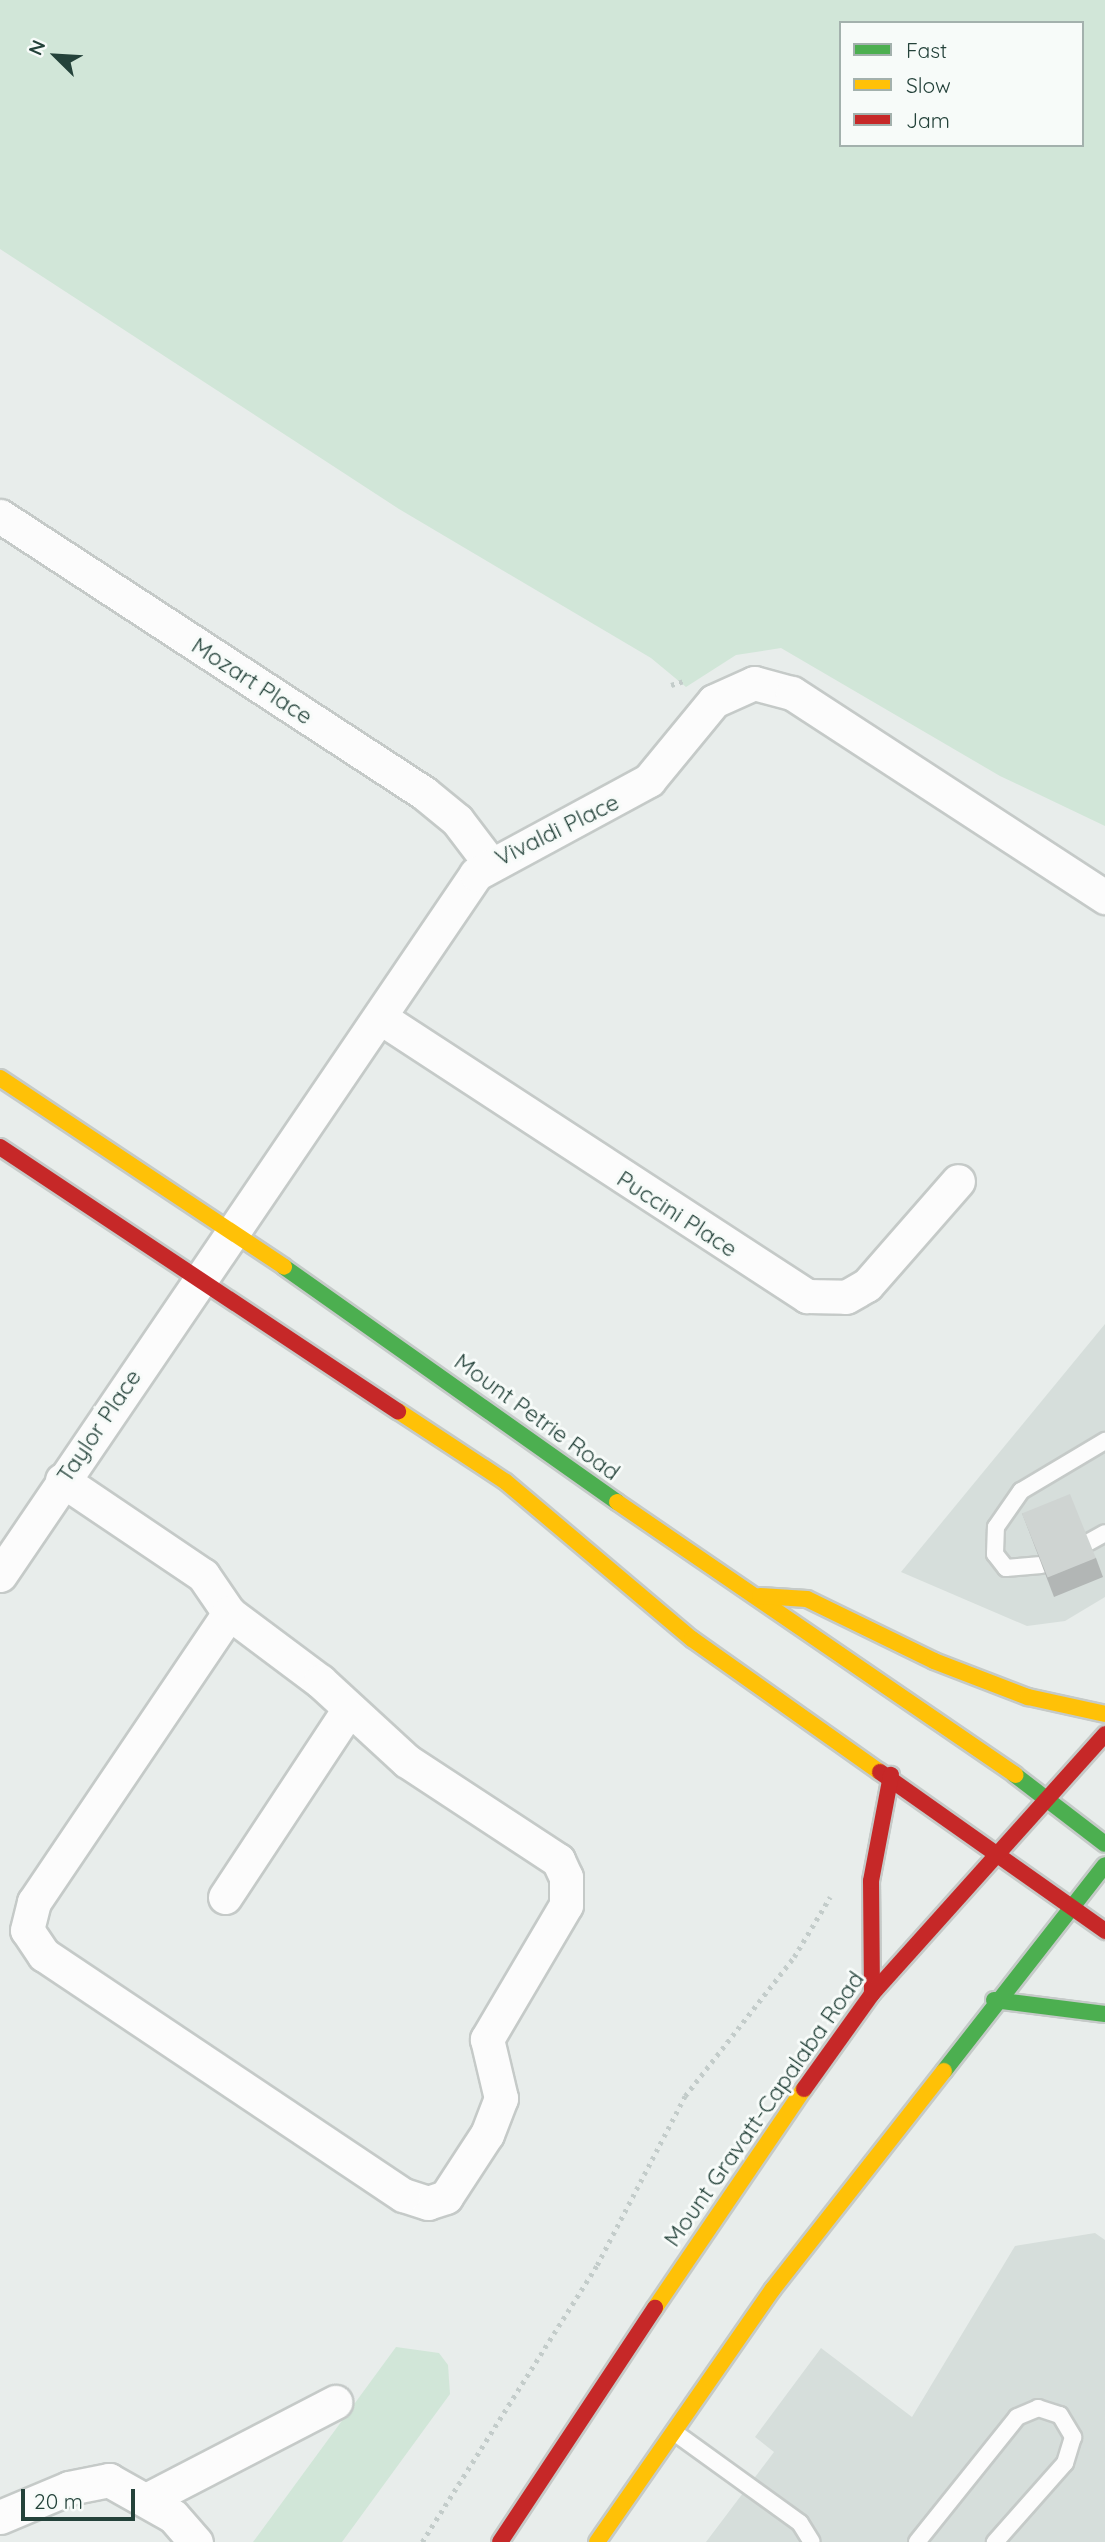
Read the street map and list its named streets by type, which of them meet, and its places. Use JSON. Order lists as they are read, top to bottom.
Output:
{
  "streets": {
    "main road": ["Mount Petrie Road", "Mount Gravatt-Capalaba Road"],
    "street": [
      "Mozart Place",
      "Vivaldi Place",
      "Puccini Place",
      "Taylor Place"
    ]
  },
  "crossings": [
    ["Mozart Place", "Vivaldi Place"],
    ["Vivaldi Place", "Puccini Place"],
    ["Vivaldi Place", "Mount Petrie Road"],
    ["Vivaldi Place", "Taylor Place"],
    ["Mount Petrie Road", "Mount Gravatt-Capalaba Road"]
  ],
  "legend": ["Fast", "Slow", "Jam"],
  "scale_bar": "20 m",
  "north": "top left"
}
